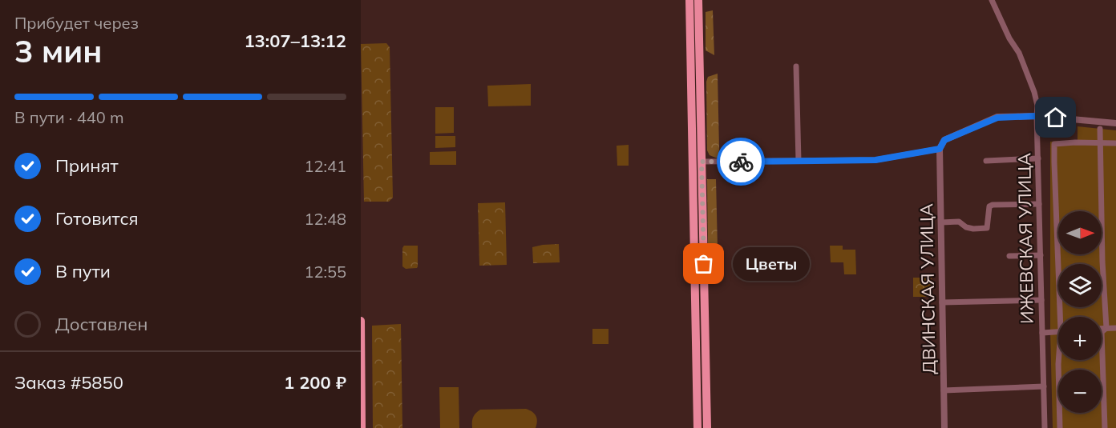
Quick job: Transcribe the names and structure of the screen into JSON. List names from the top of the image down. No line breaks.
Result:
{"streets":{"street":["ИЖЕВСКАЯ УЛИЦА","ДВИНСКАЯ УЛИЦА"]},"places":["Цветы"],"north":"right","page":{"heading":["3 мин","Прибудет через","13:07–13:12"],"panel":["Заказ #5850","1 200 ₽"],"bar":"В пути · 440 m","list":[["Принят","12:41"],["Готовится","12:48"],["В пути","12:55"],"Доставлен"],"map_buttons":["+","−"],"bubble":"Цветы"}}
